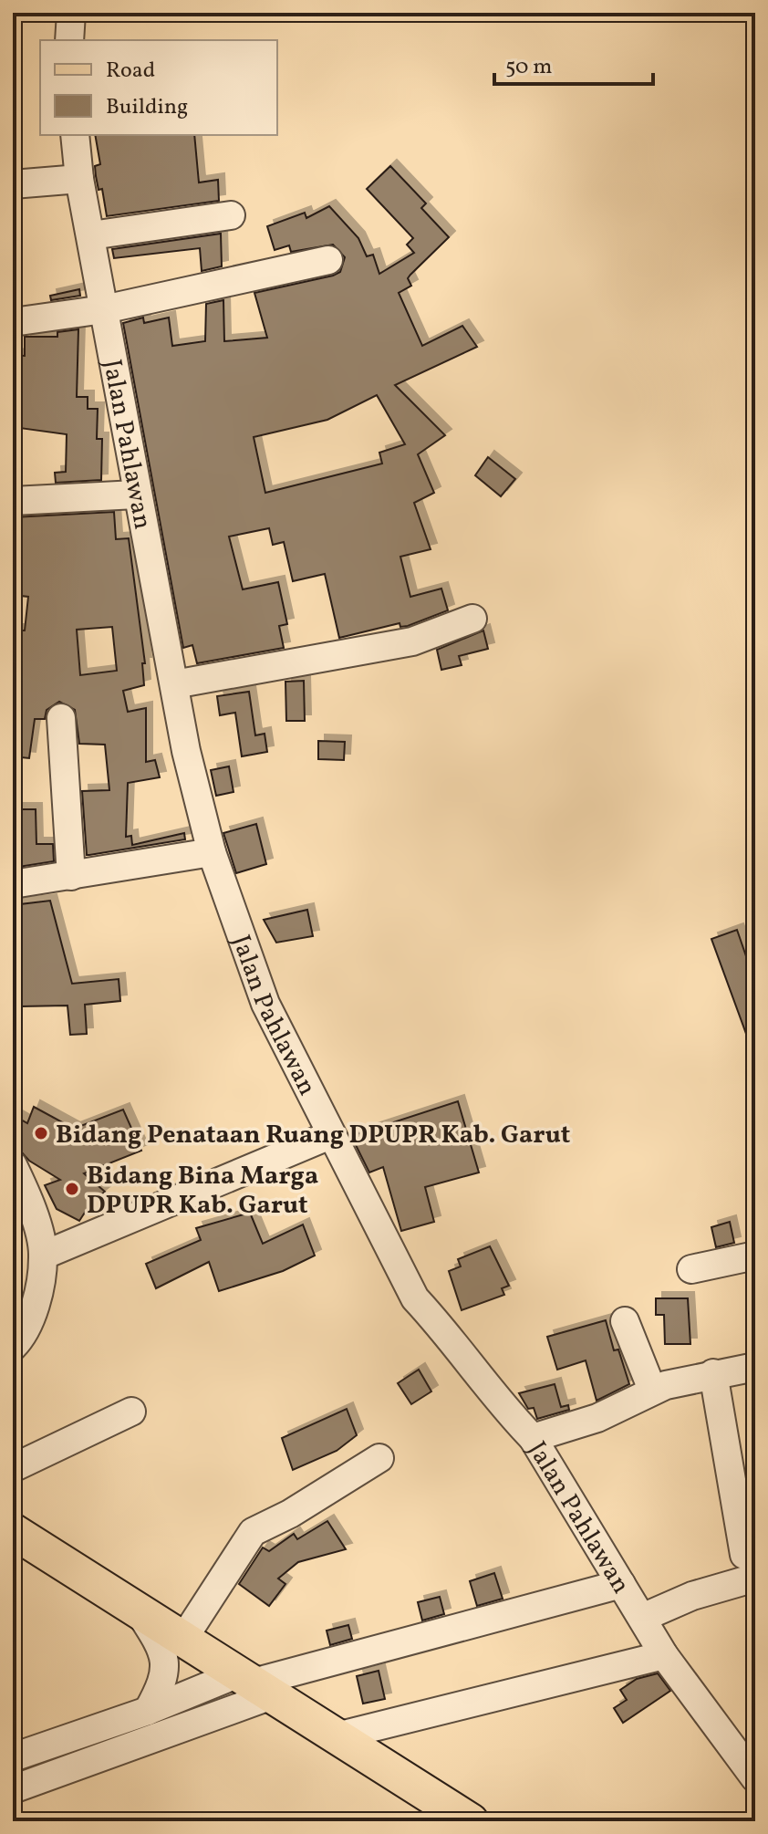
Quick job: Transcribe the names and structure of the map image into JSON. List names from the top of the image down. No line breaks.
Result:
{"streets":{"street":["Jalan Pahlawan"]},"places":["Bidang Penataan Ruang DPUPR Kab. Garut","Bidang Bina Marga DPUPR Kab. Garut"],"legend":["Road","Building"],"scale_bar":"50 m"}
